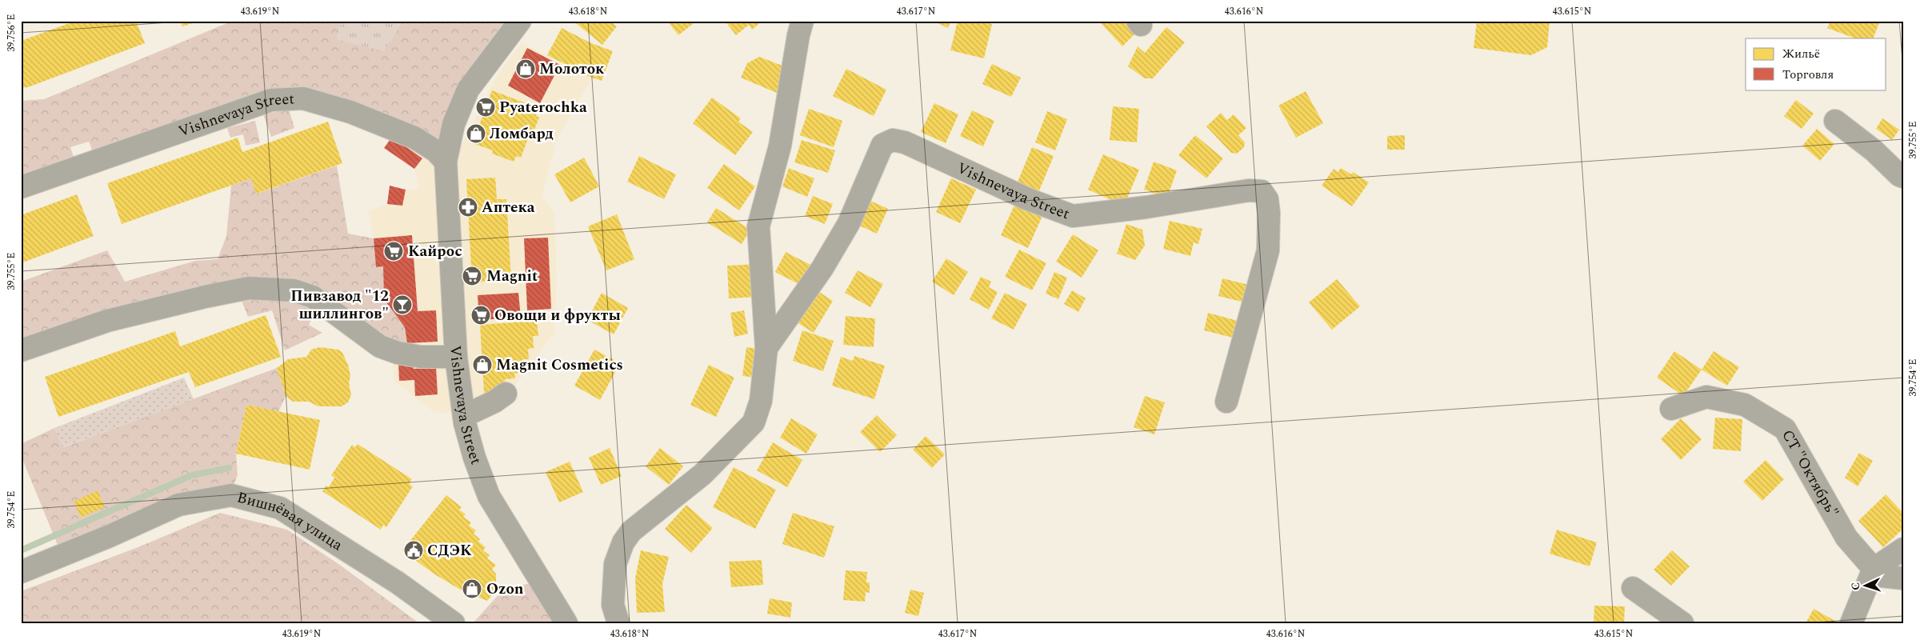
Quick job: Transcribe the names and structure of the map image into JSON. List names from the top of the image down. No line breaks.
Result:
{"streets":{"street":["Vishnevaya Street","СТ \"Октябрь\"","Вишнёвая улица"]},"places":{"shop":["Молоток","Ломбард","Magnit Cosmetics","Ozon"],"supermarket":["Pyaterochka","Кайрос","Magnit","Овощи и фрукты"],"pharmacy":["Аптека"],"bar":["Пивзавод \"12 шиллингов\""],"public building":["СДЭК"]},"legend":["Жильё","Торговля"],"north":"left","coordinates":["43.619°N","43.618°N","43.617°N","43.616°N","43.615°N","39.756°E","39.755°E","39.754°E"]}
